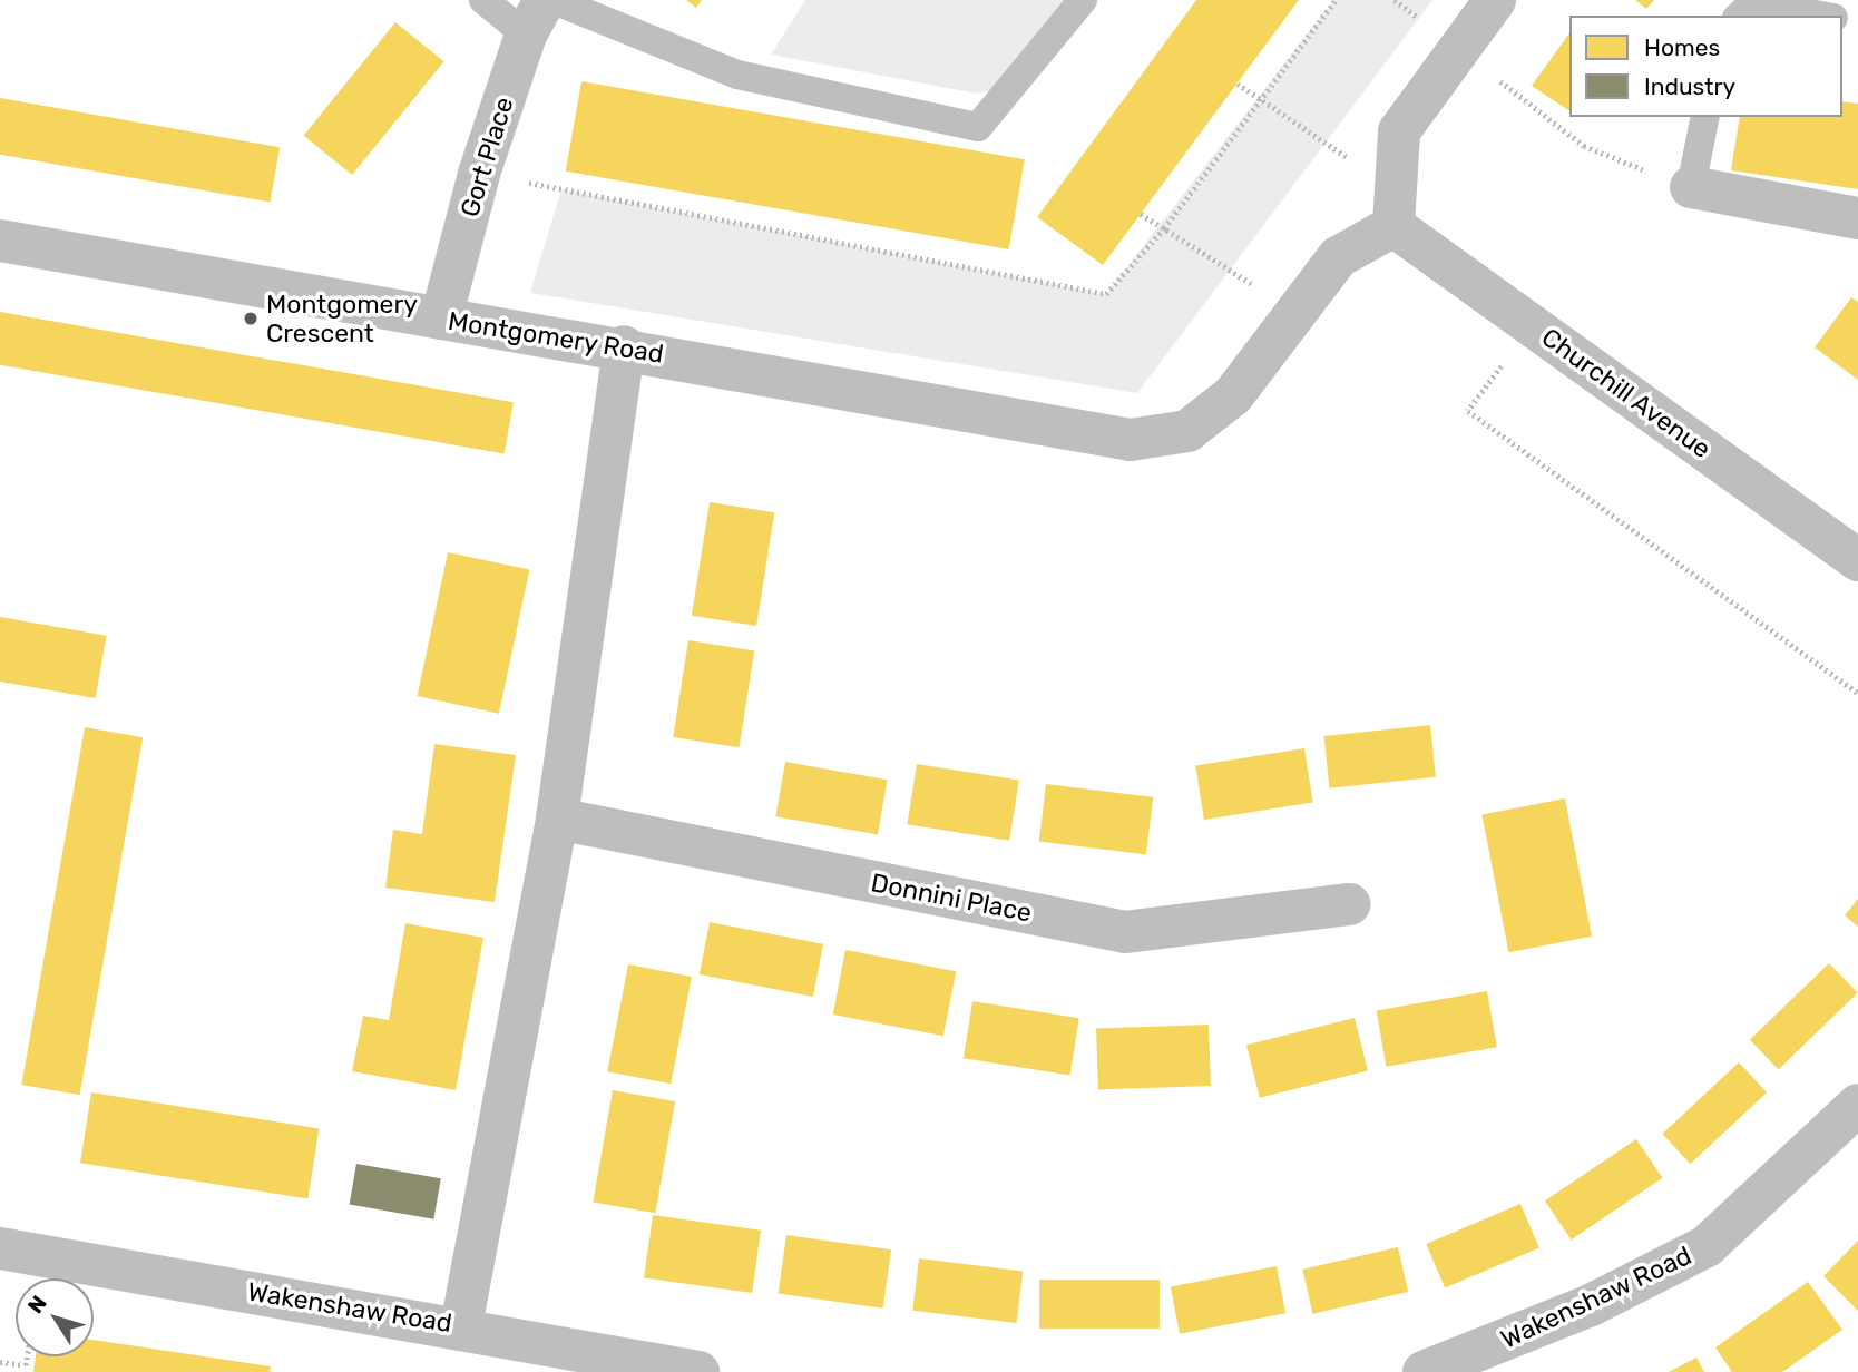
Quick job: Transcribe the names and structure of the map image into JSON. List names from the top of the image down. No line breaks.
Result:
{"streets":{"street":["Gort Place","Montgomery Road","Churchill Avenue","Donnini Place","Wakenshaw Road"]},"crossings":[["Gort Place","Montgomery Road"],["Montgomery Road","Churchill Avenue"]],"places":["Montgomery Crescent"],"legend":["Homes","Industry"],"north":"top left"}
